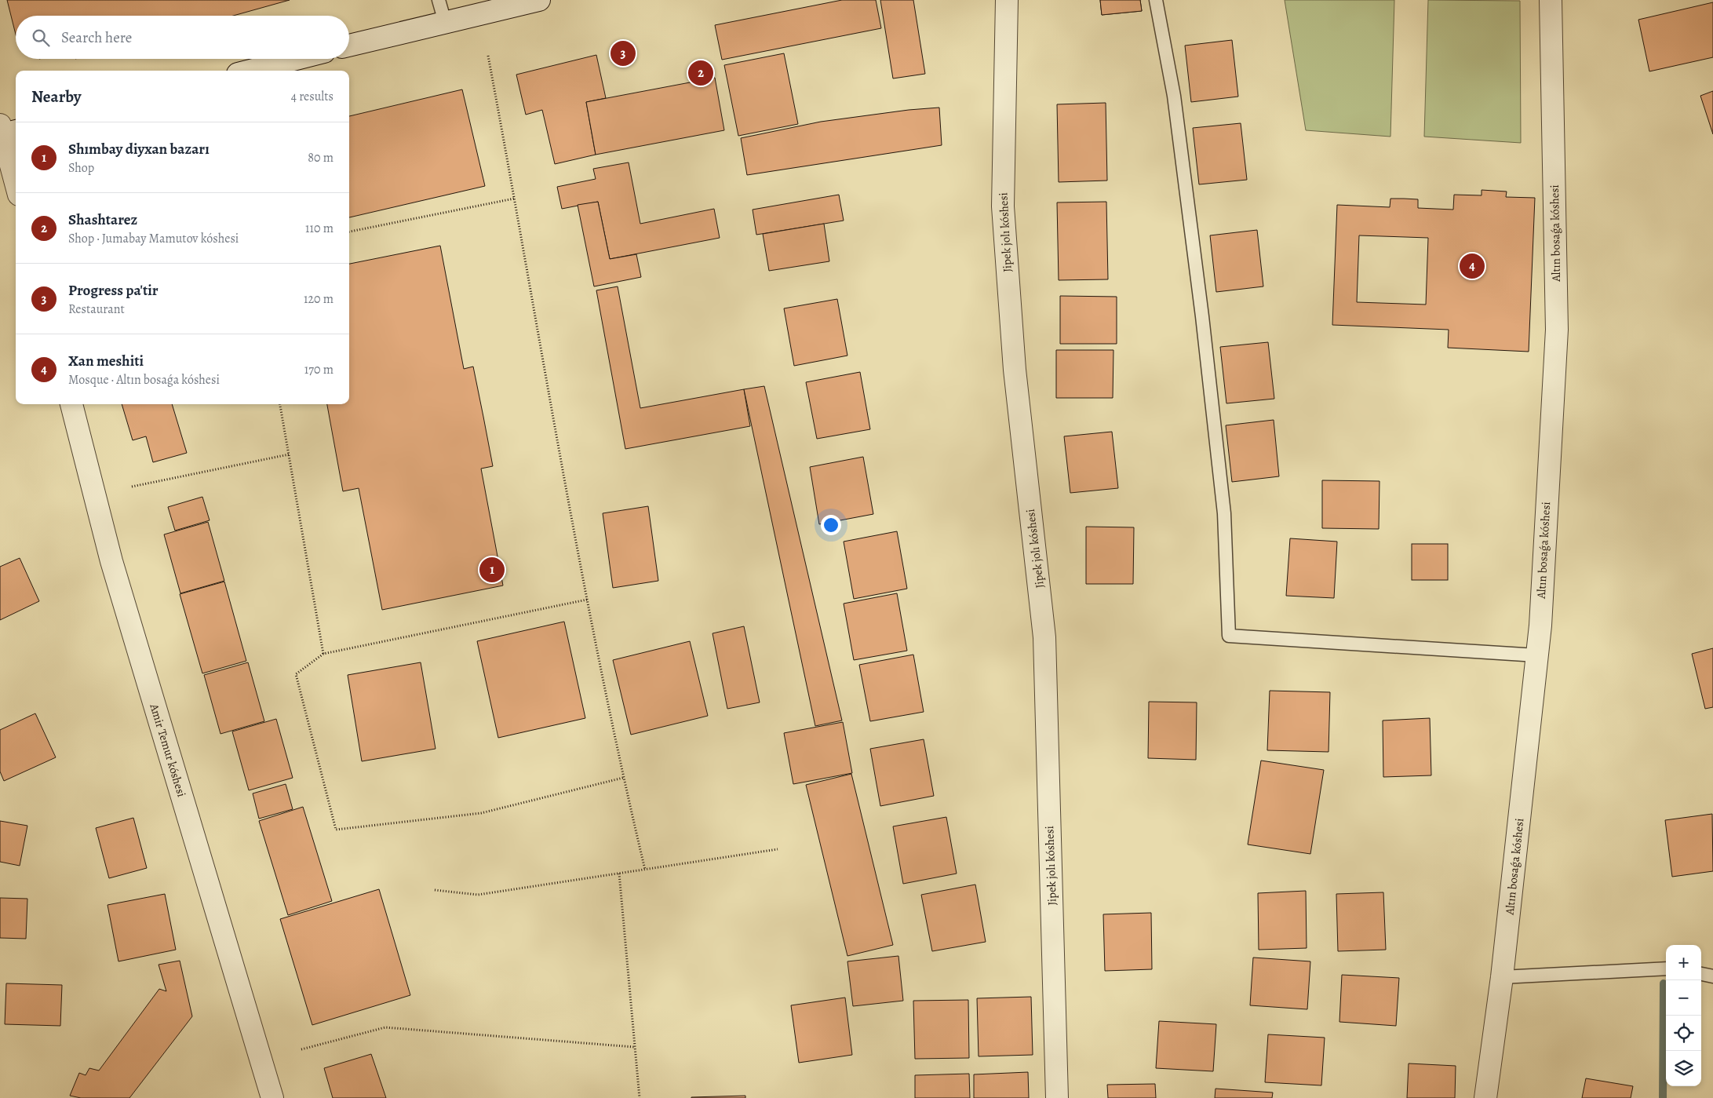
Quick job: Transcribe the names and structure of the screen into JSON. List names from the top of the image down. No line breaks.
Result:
{"streets":{"street":["Jipek jolı kóshesi","Altın bosaǵa kóshesi","Amir Temur kóshesi"]},"page":{"search":"Search here","pins":["3","2","4","1"],"heading":["Nearby","4 results"],"list":[{"mark":"1","name":"Shımbay diyxan bazarı","note":"Shop","value":"80 m"},{"mark":"2","name":"Shashtarez","note":"Shop · Jumabay Mamutov kóshesi","value":"110 m"},{"mark":"3","name":"Progress pa'tir","note":"Restaurant","value":"120 m"},{"mark":"4","name":"Xan meshiti","note":"Mosque · Altın bosaǵa kóshesi","value":"170 m"}],"map_buttons":["+","−"]}}
